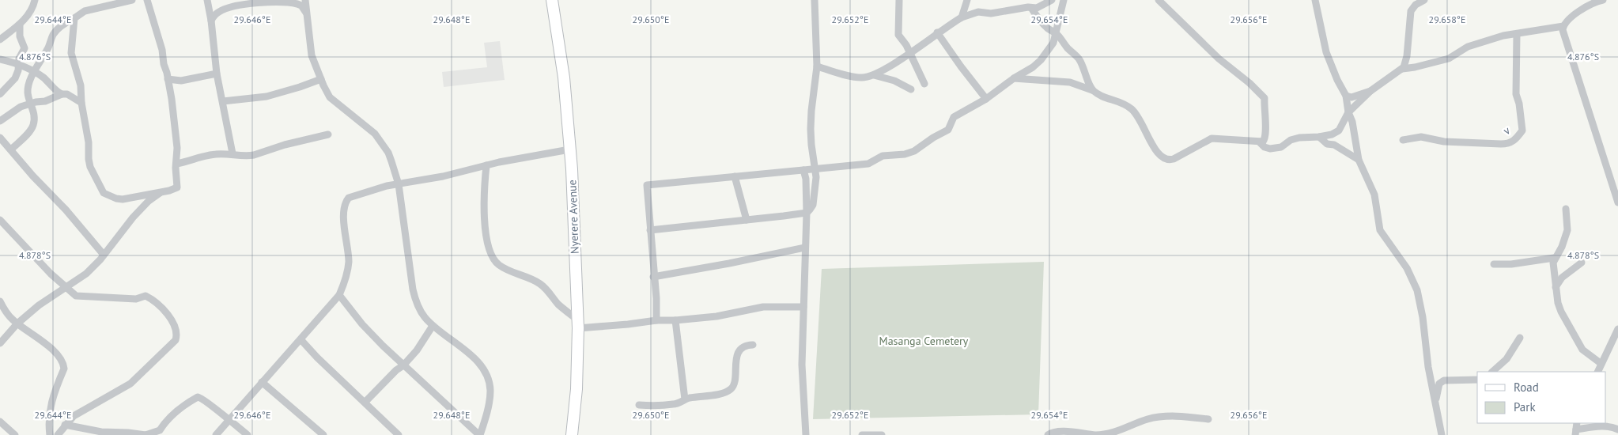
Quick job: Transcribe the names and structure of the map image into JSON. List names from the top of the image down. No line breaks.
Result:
{"streets":{"main road":["Nyerere Avenue"],"street":["v"]},"parks":["Masanga Cemetery"],"legend":["Road","Park"],"coordinates":["29.644°E","29.646°E","29.648°E","29.650°E","29.652°E","29.654°E","29.656°E","29.658°E","4.876°S","4.878°S"]}
